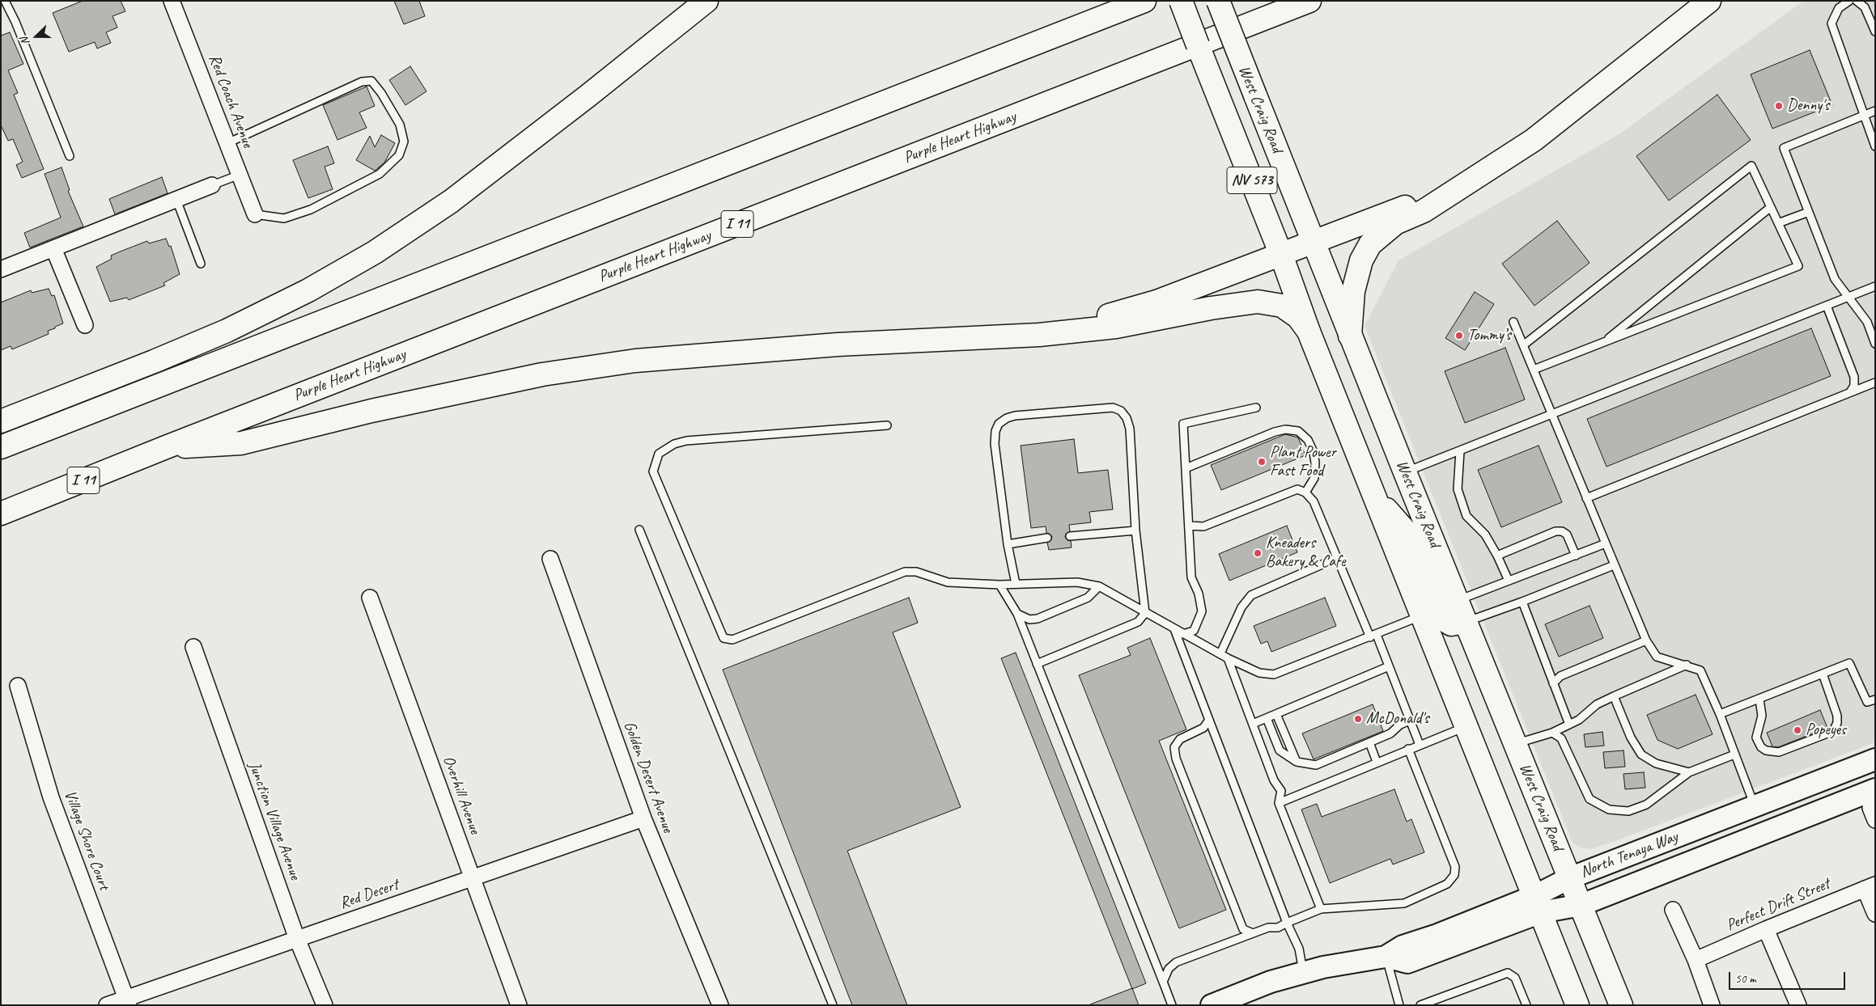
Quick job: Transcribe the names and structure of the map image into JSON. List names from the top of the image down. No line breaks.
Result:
{"streets":{"main road":["West Craig Road","Purple Heart Highway","NV 573","I 11","North Tenaya Way"],"street":["Red Coach Avenue","Golden Desert Avenue","Overhill Avenue","Junction Village Avenue","Village Shore Court","Red Desert","Perfect Drift Street"]},"crossings":[["West Craig Road","North Tenaya Way"],["Golden Desert Avenue","Red Desert"],["Overhill Avenue","Red Desert"],["Junction Village Avenue","Red Desert"],["Village Shore Court","Red Desert"]],"places":["Denny's","Tommy’s","Plant Power Fast Food","Kneaders Bakery & Cafe","McDonald's","Popeyes"],"scale_bar":"50 m","north":"left"}
